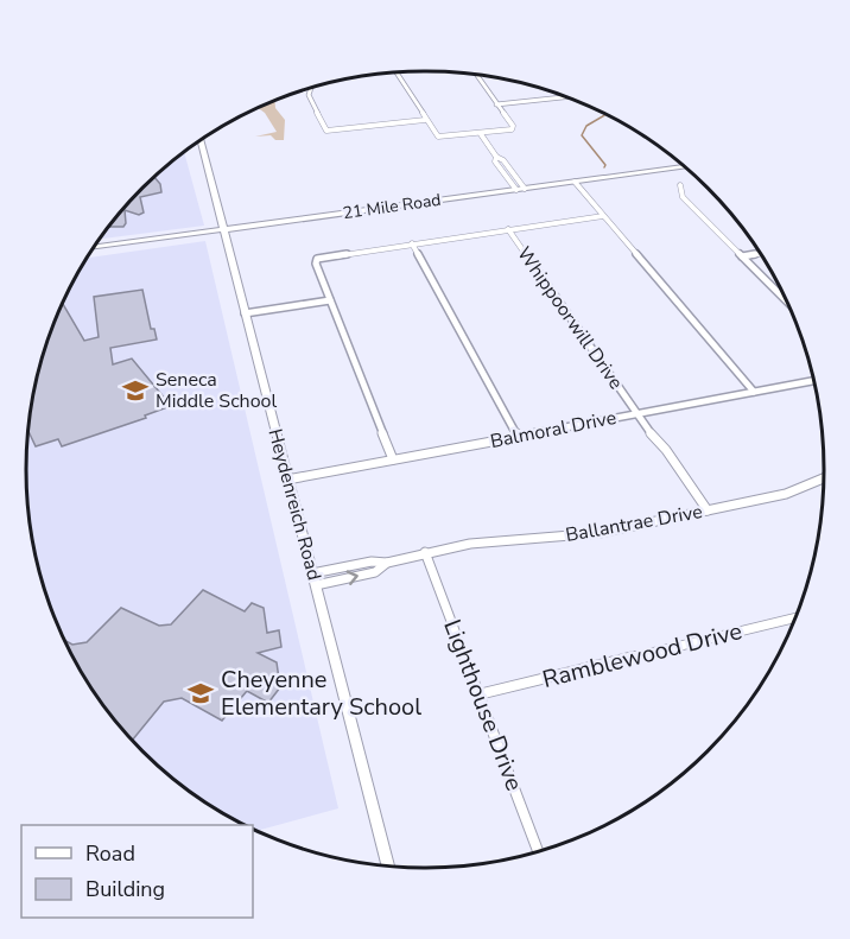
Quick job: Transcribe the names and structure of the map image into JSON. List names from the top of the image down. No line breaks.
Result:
{"streets":{"street":["21 Mile Road","Whippoorwill Drive","Balmoral Drive","Heydenreich Road","Ballantrae Drive","Ramblewood Drive","Lighthouse Drive"]},"crossings":[["21 Mile Road","Heydenreich Road"],["Whippoorwill Drive","Balmoral Drive"],["Whippoorwill Drive","Ballantrae Drive"],["Balmoral Drive","Heydenreich Road"],["Heydenreich Road","Ballantrae Drive"],["Ballantrae Drive","Lighthouse Drive"],["Ramblewood Drive","Lighthouse Drive"]],"places":{"school or university":["Seneca Middle School","Cheyenne Elementary School"]},"legend":["Road","Building"]}
